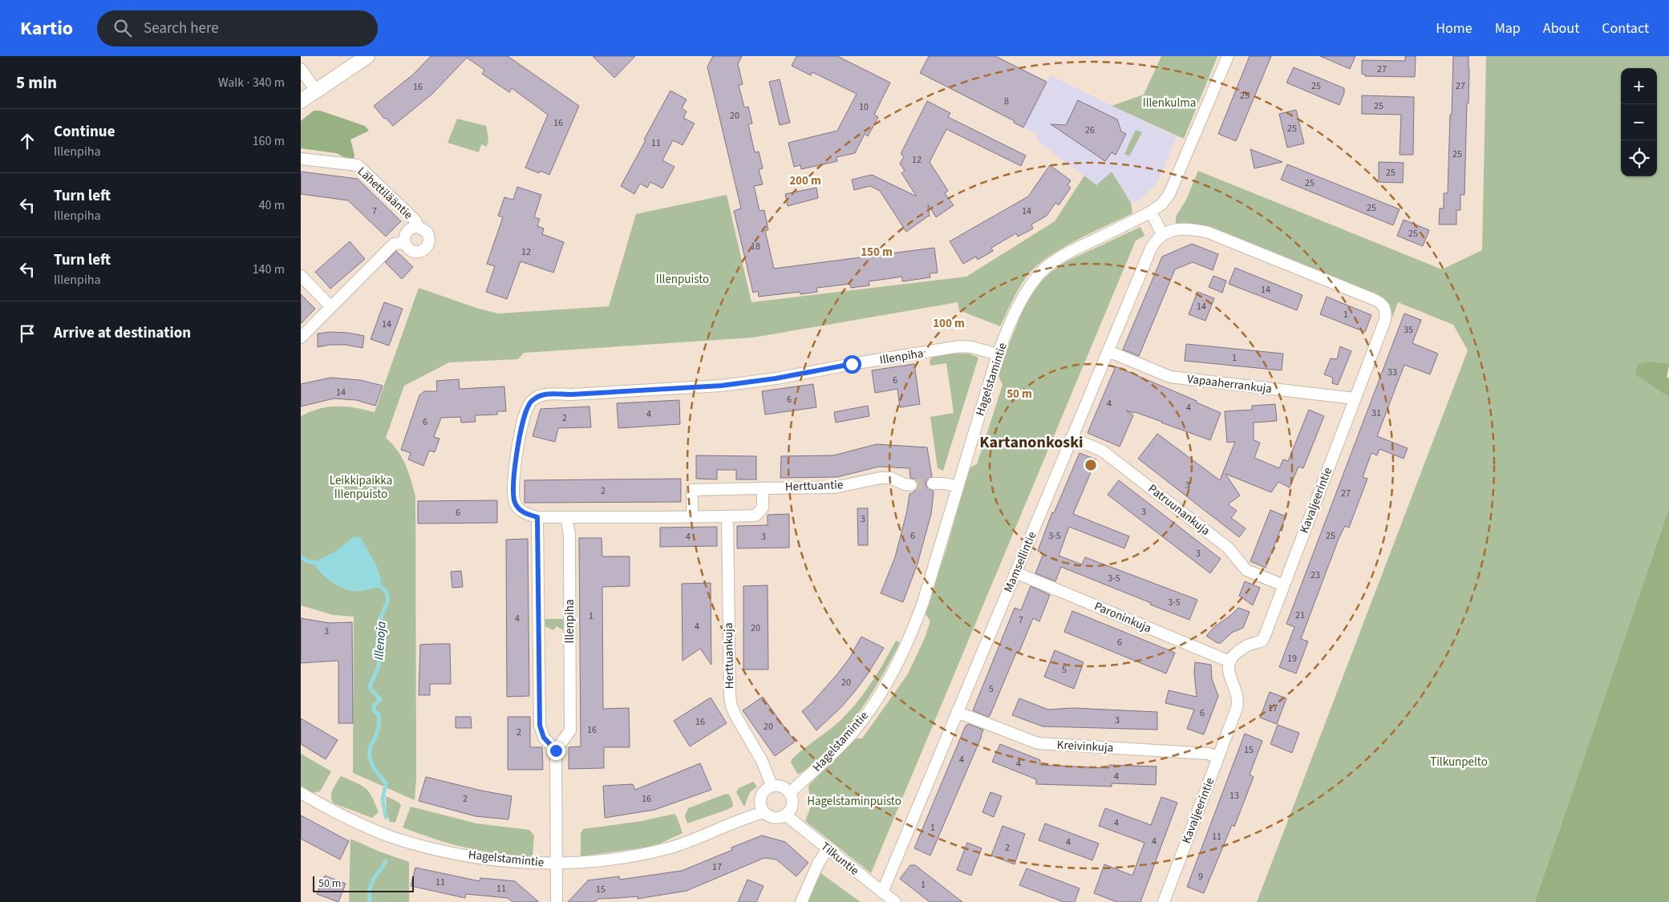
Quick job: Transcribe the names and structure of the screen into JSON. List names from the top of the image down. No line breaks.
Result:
{"streets":{"street":["Lähettilääntie","Illenpiha","Hagelstamintie","Vapaaherrankuja","Herttuantie","Kavaljeerintie","Patruunankuja","Mamsellintie","Paroninkuja","Herttuankuja","Kreivinkuja","Tilkuntie"]},"crossings":[["Illenpiha","Hagelstamintie"],["Hagelstamintie","Herttuankuja"],["Hagelstamintie","Tilkuntie"],["Vapaaherrankuja","Kavaljeerintie"],["Vapaaherrankuja","Mamsellintie"],["Kavaljeerintie","Patruunankuja"],["Kavaljeerintie","Mamsellintie"],["Kavaljeerintie","Paroninkuja"],["Kavaljeerintie","Kreivinkuja"],["Patruunankuja","Mamsellintie"],["Mamsellintie","Paroninkuja"],["Mamsellintie","Kreivinkuja"],["Mamsellintie","Tilkuntie"],["Herttuankuja","Tilkuntie"]],"districts":["Kartanonkoski"],"water":["Illenoja"],"parks":["Illenkulma","Illenpuisto","Leikkipaikka Illenpuisto","Tilkunpelto","Hagelstaminpuisto"],"house_numbers":["27","25","27","16","25","8","25","10","20","16","25","26","11","25","12","25","25","25","7","14","25","18","12","14","14","1","14","35","1","33","6","14","6","4","4","31","4","2","6","3","2","27","3","6","3","6","3-5","25","4","3","3","23","3-5","3-5","21","1","4","7","4","20","3","6","19","5","20","5","17","6","3","16","20","16","2","15","4","4","4","13","2","16","4","1","11","4","4","2","17","9","11","1","11","15"],"scale_bar":"50 m","page":{"header":"Kartio","search":"Search here","nav":["Home","Map","About","Contact"],"heading":["5 min","Walk · 340 m"],"map_buttons":["+","−"],"list":[["Continue","Illenpiha","160 m"],["Turn left","Illenpiha","40 m"],["Turn left","Illenpiha","140 m"],"Arrive at destination"],"scale":"50 m"},"rings":["200 m","150 m","100 m","50 m"]}
